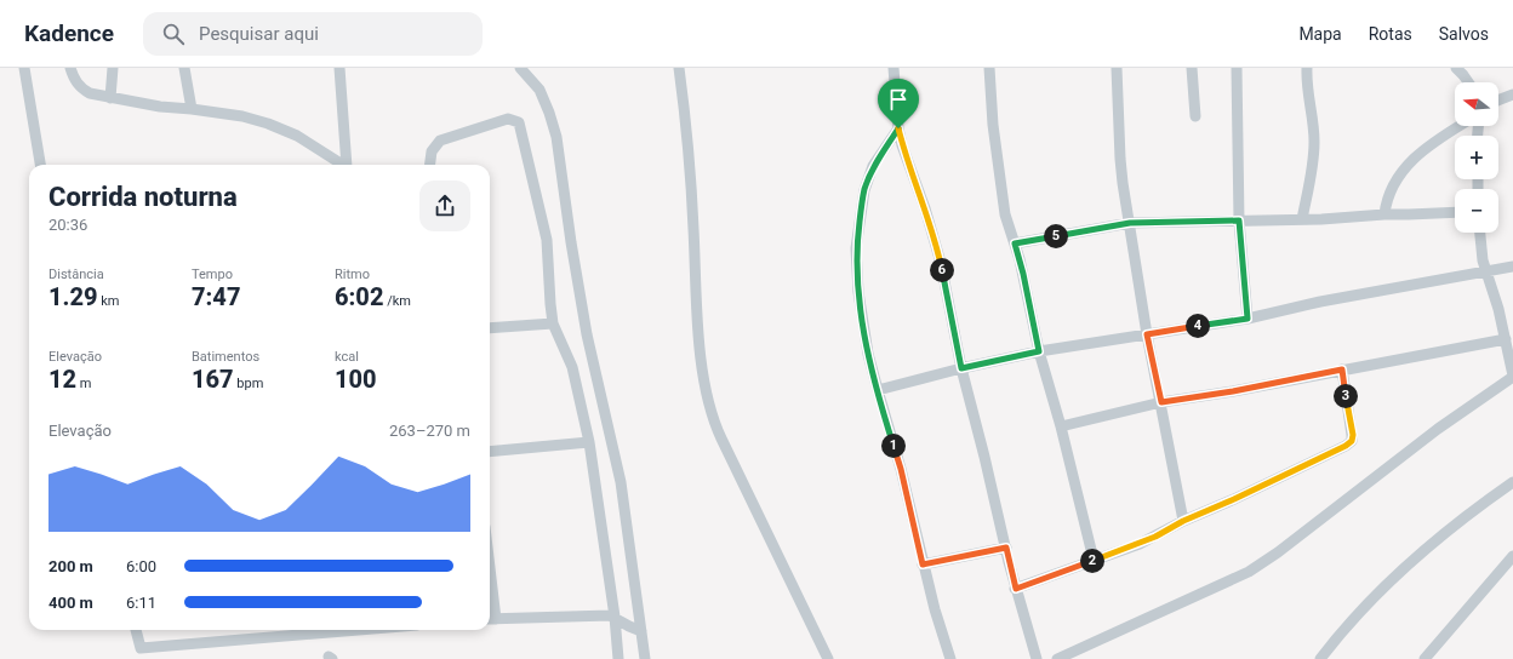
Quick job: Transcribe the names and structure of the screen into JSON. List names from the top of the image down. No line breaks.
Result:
{"north":"left","page":{"header":"Kadence","search":"Pesquisar aqui","nav":["Mapa","Rotas","Salvos"],"map_buttons":["+","−"],"heading":["Corrida noturna","20:36"],"pins":["5","6","4","3","1","2"],"stats":[["Distância","1.29 km"],["Tempo","7:47"],["Ritmo","6:02 /km"],["Elevação","12 m"],["Batimentos","167 bpm"],["kcal","100"]],"chart":["Elevação","263–270 m"],"list":[{"name":"200 m","note":"6:00"},{"name":"400 m","note":"6:11"}]}}
